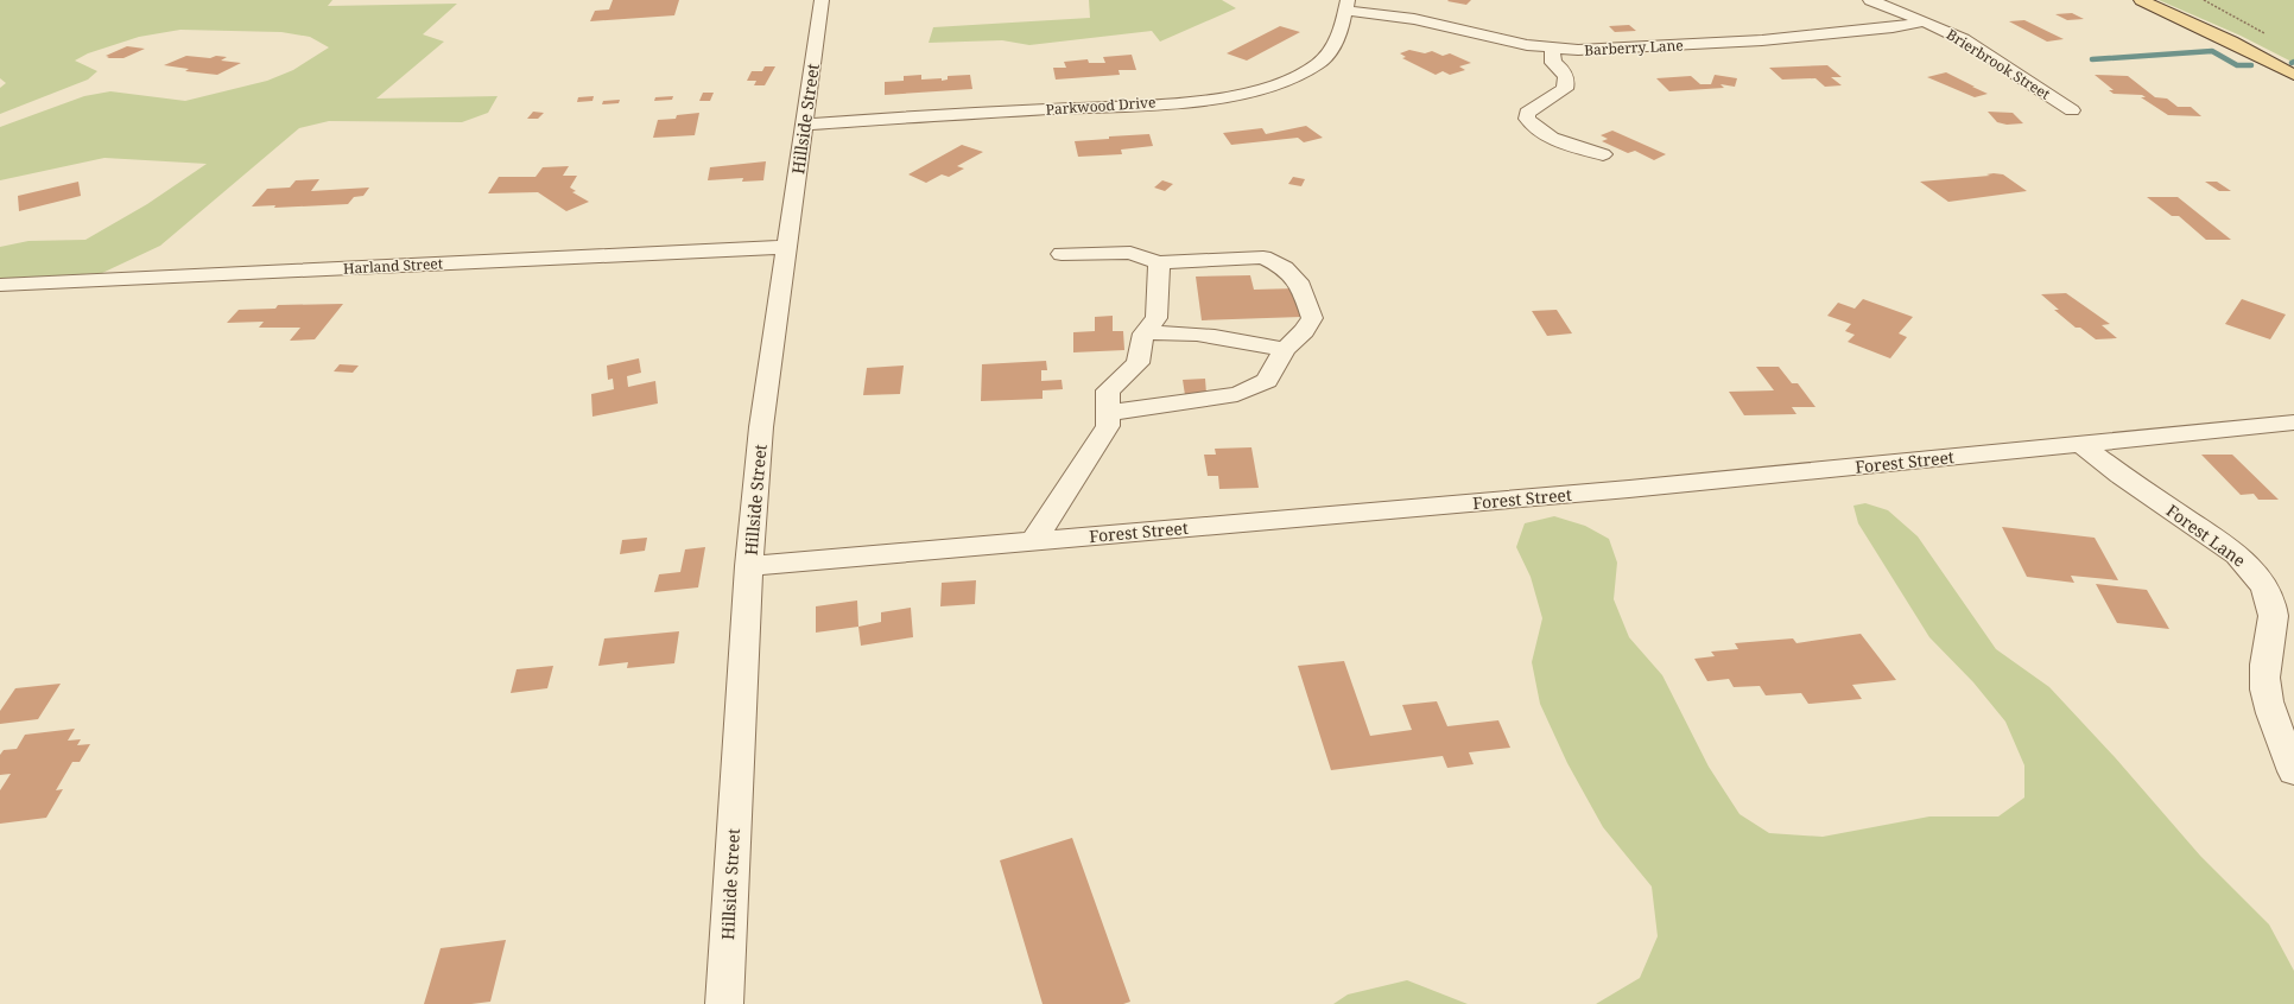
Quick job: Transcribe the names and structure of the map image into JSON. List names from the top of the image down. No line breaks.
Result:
{"streets":{"street":["Barberry Lane","Brierbrook Street","Parkwood Drive","Hillside Street","Harland Street","Forest Street","Forest Lane"]},"crossings":[["Barberry Lane","Brierbrook Street"],["Barberry Lane","Parkwood Drive"],["Parkwood Drive","Hillside Street"],["Hillside Street","Harland Street"],["Hillside Street","Forest Street"],["Forest Street","Forest Lane"]]}
